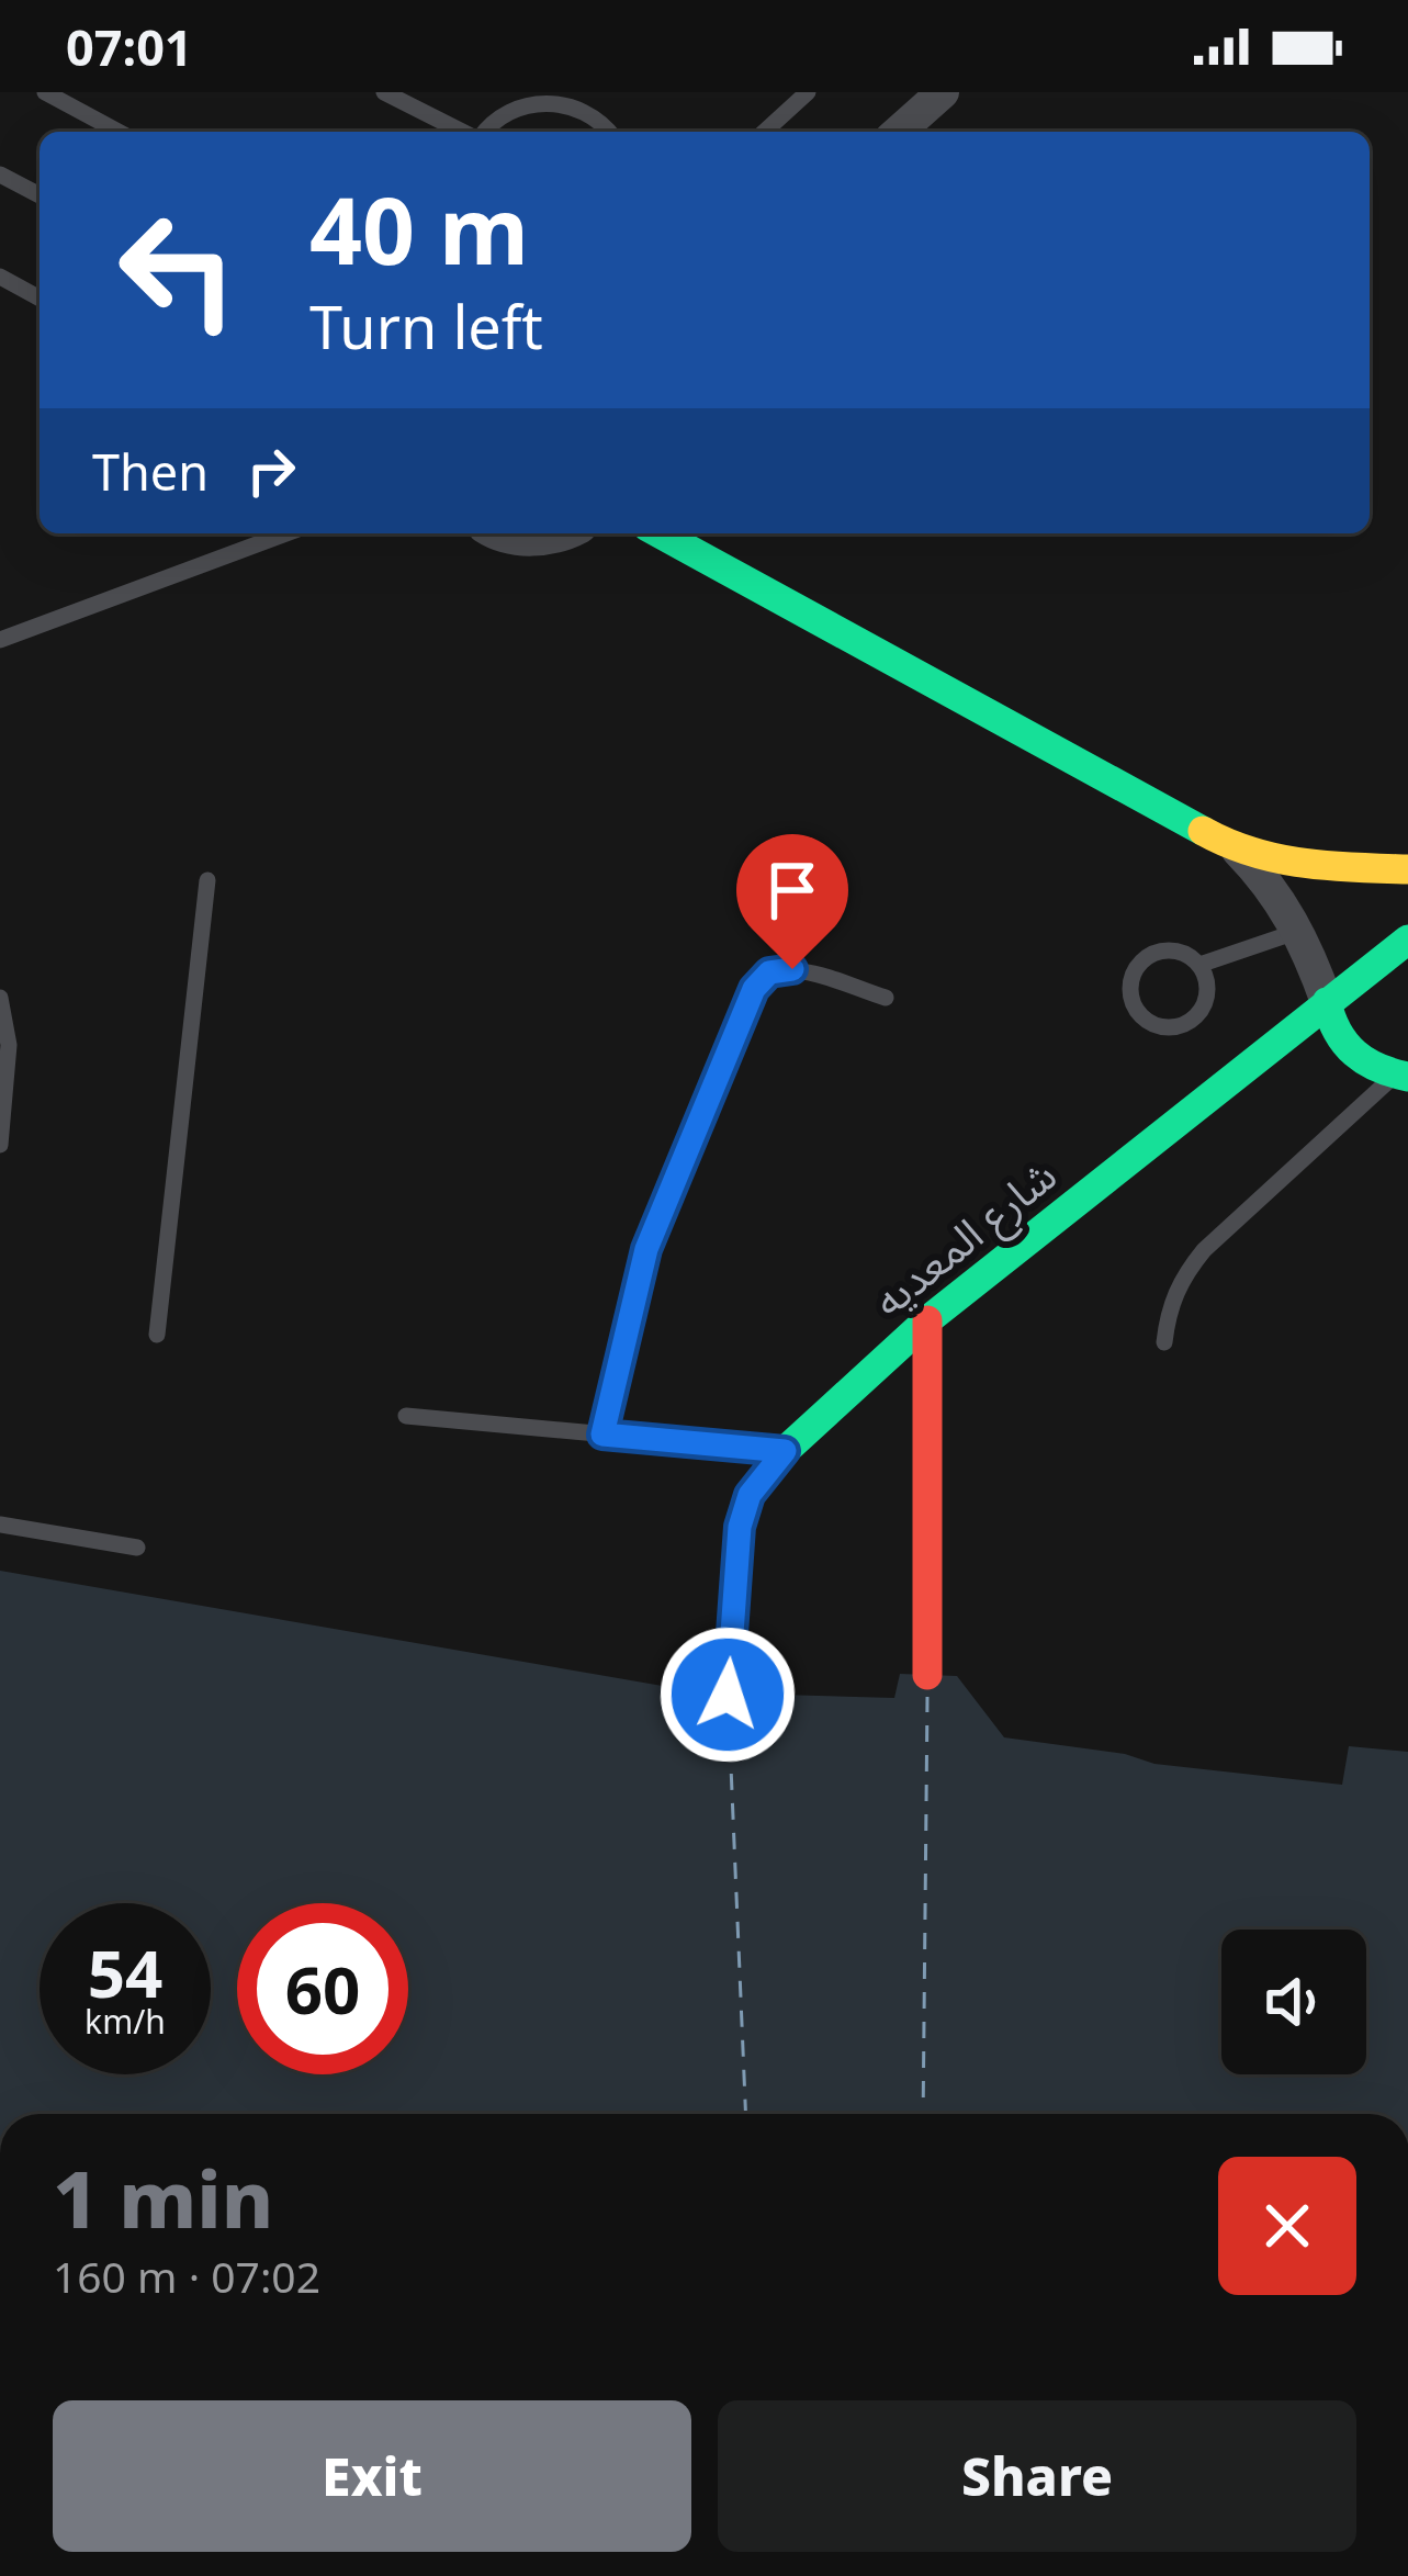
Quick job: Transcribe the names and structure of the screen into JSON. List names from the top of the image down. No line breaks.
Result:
{"streets":{"main road":["شارع المعديه"]},"page":{"status":"07:01","turn":["40 m","Turn left"],"then":"Then","speed":"54 km/h","limit":"60","heading":["1 min","160 m · 07:02"],"buttons":["Exit","Share"]}}
